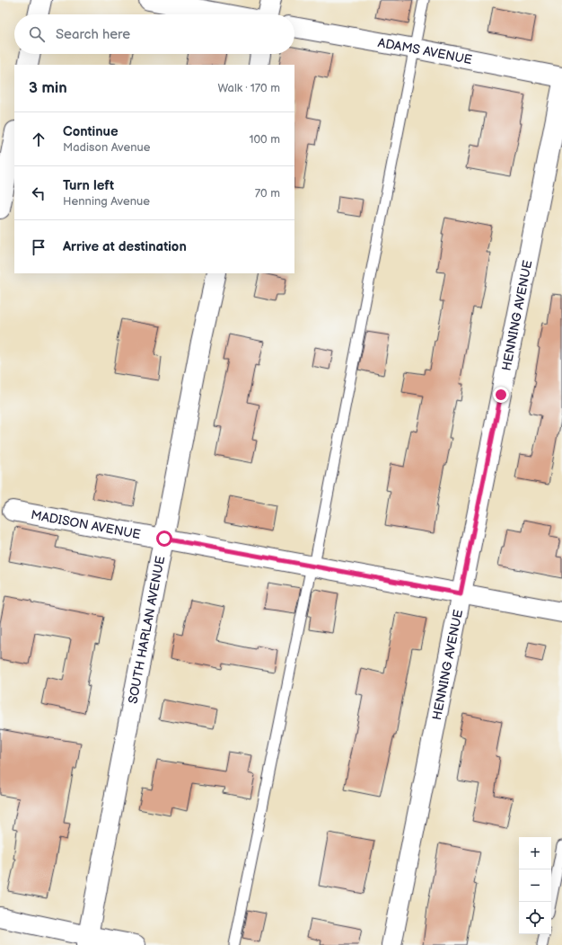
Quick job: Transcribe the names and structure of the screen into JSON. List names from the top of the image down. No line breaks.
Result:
{"streets":{"main road":["ADAMS AVENUE","HENNING AVENUE","MADISON AVENUE","SOUTH HARLAN AVENUE"]},"crossings":[["HENNING AVENUE","MADISON AVENUE"],["MADISON AVENUE","SOUTH HARLAN AVENUE"]],"page":{"search":"Search here","heading":["3 min","Walk · 170 m"],"list":[["Continue","Madison Avenue","100 m"],["Turn left","Henning Avenue","70 m"],"Arrive at destination"],"map_buttons":["+","−"]}}
